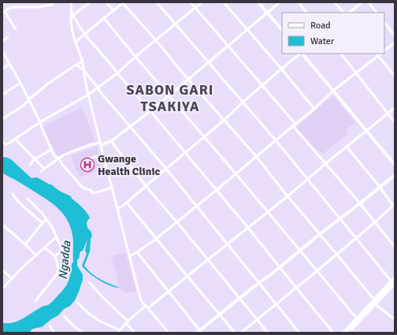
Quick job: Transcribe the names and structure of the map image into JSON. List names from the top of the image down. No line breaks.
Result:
{"districts":["SABON GARI TSAKIYA"],"water":["Ngadda"],"places":{"hospital":["Gwange Health Clinic"]},"legend":["Road","Water"]}
